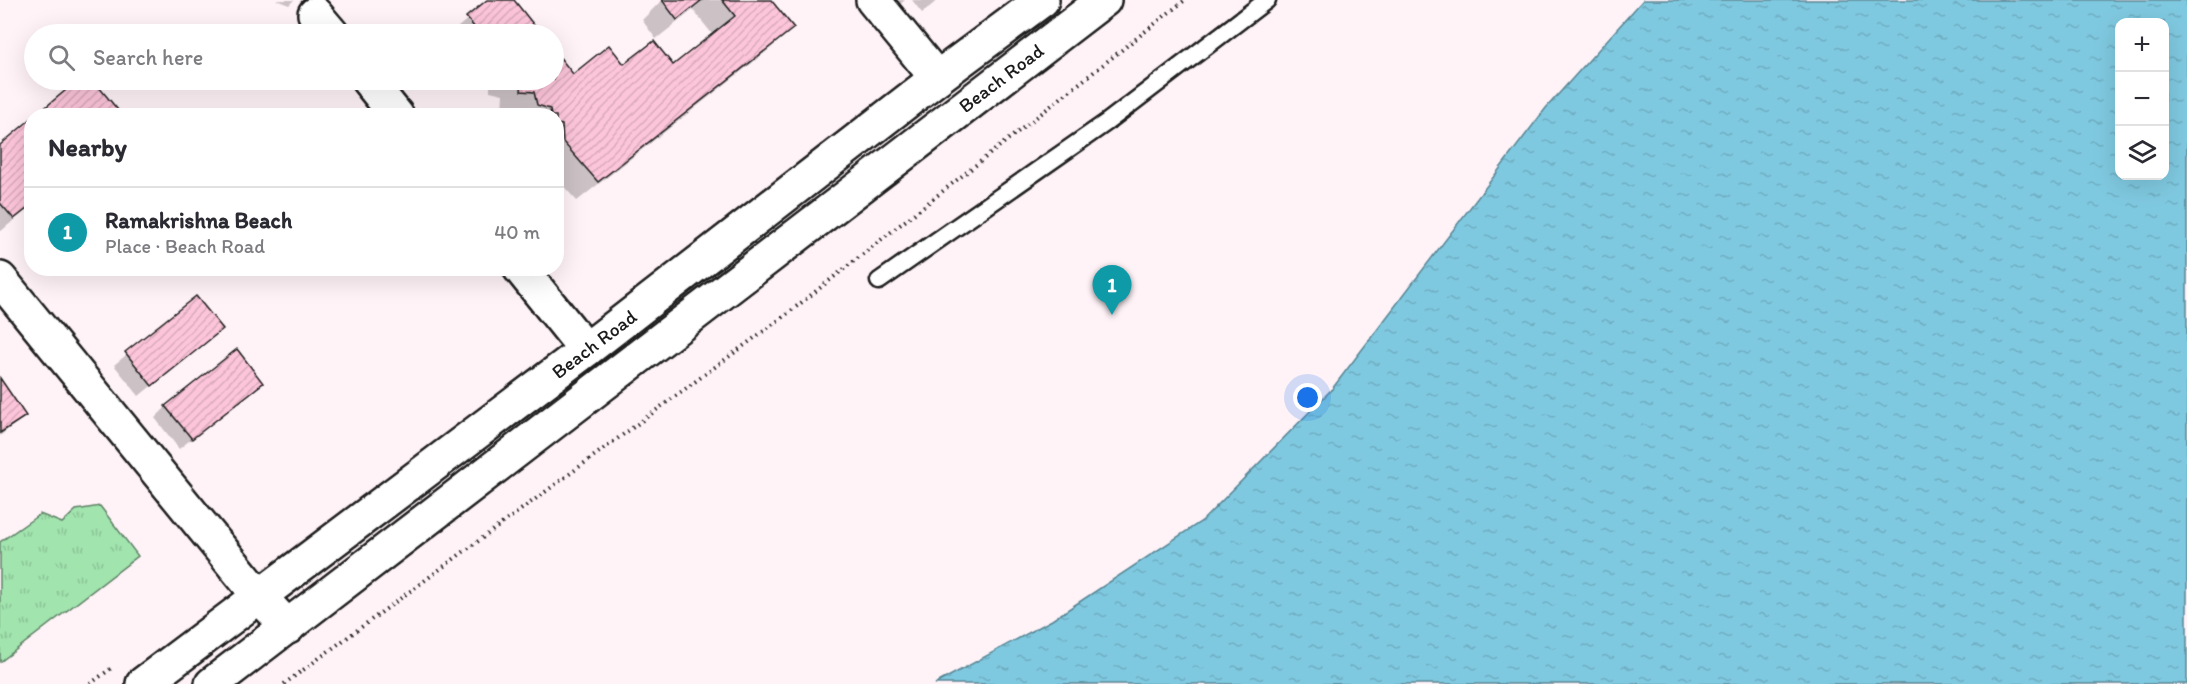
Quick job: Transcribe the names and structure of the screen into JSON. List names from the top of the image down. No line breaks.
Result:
{"streets":{"main road":["Beach Road"]},"page":{"map_buttons":["+","−"],"search":"Search here","heading":"Nearby","list":[{"mark":"1","name":"Ramakrishna Beach","note":"Place · Beach Road","value":"40 m"}],"pins":"1"}}
